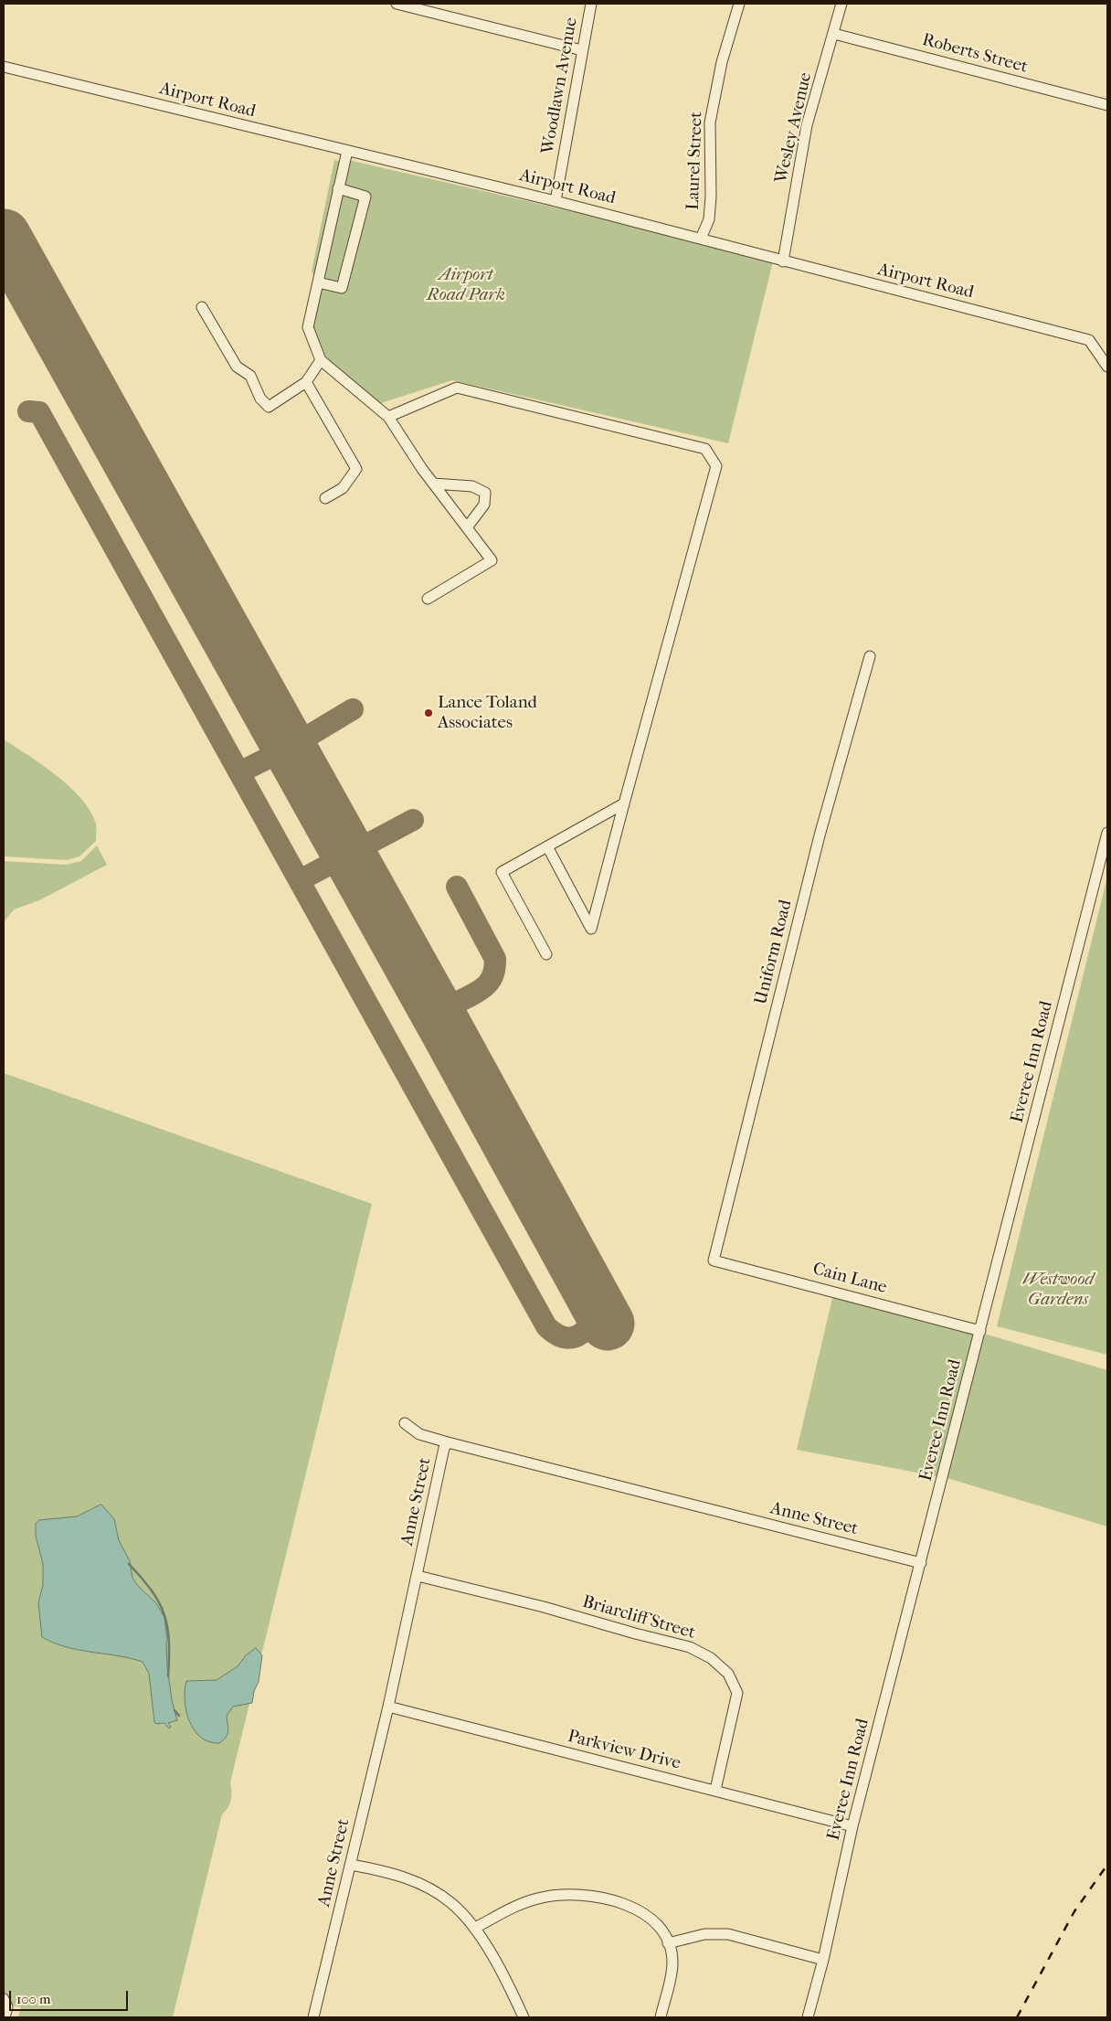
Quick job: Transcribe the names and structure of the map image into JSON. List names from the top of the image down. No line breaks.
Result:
{"streets":{"street":["Roberts Street","Woodlawn Avenue","Airport Road","Wesley Avenue","Laurel Street","Uniform Road","Everee Inn Road","Cain Lane","Anne Street","Briarcliff Street","Parkview Drive"]},"crossings":[["Roberts Street","Wesley Avenue"],["Woodlawn Avenue","Airport Road"],["Airport Road","Wesley Avenue"],["Airport Road","Laurel Street"],["Uniform Road","Cain Lane"],["Everee Inn Road","Cain Lane"],["Everee Inn Road","Anne Street"],["Everee Inn Road","Parkview Drive"],["Anne Street","Briarcliff Street"],["Anne Street","Parkview Drive"],["Briarcliff Street","Parkview Drive"]],"parks":["Airport Road Park","Westwood Gardens"],"places":["Lance Toland Associates"],"scale_bar":"100 m"}
